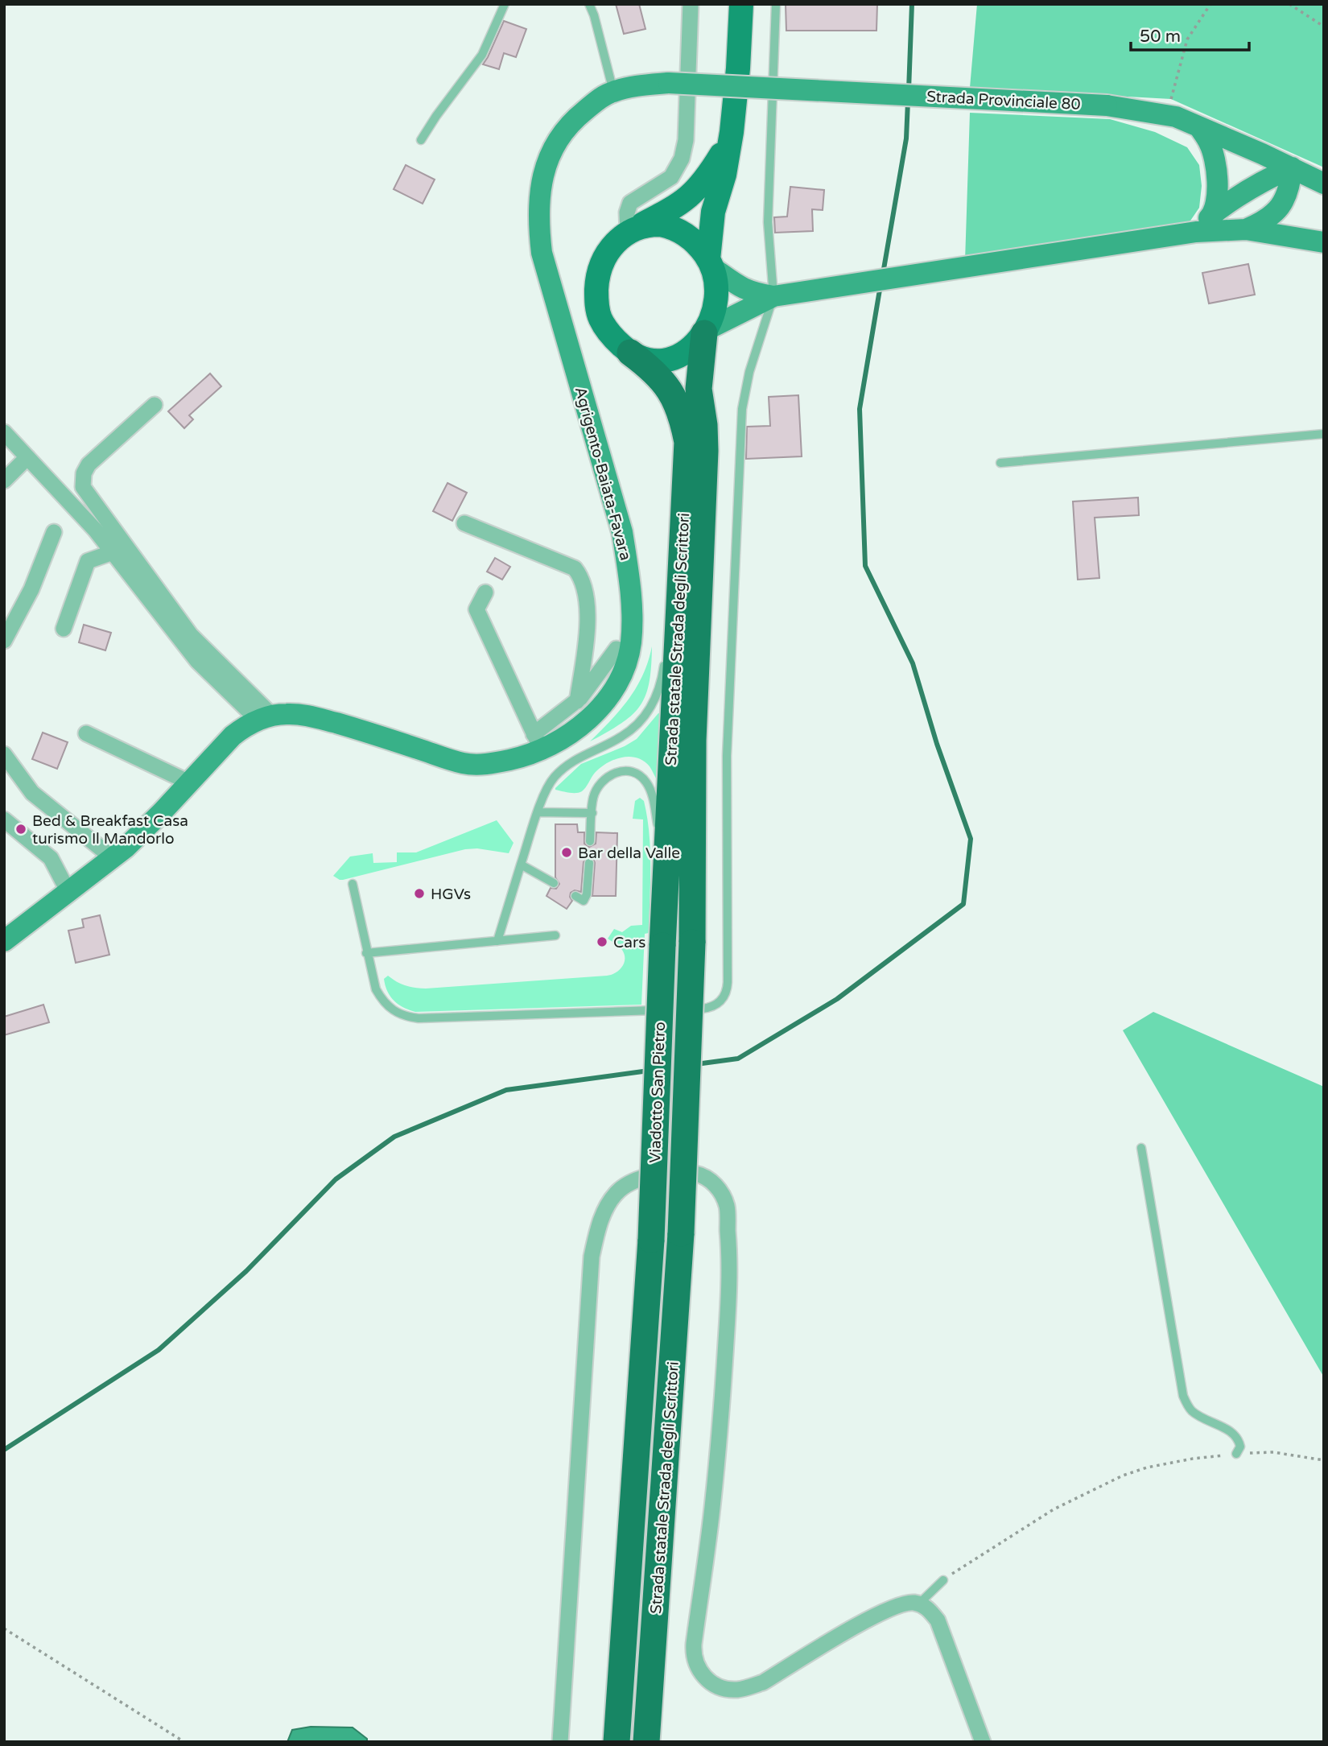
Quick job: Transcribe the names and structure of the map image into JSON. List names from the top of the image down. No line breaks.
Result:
{"streets":{"highway":["Strada statale Strada degli Scrittori","Viadotto San Pietro"],"street":["Strada Provinciale 80","Agrigento-Baiata-Favara"]},"crossings":[["Strada Provinciale 80","Agrigento-Baiata-Favara"],["Strada statale Strada degli Scrittori","Viadotto San Pietro"]],"places":["Bed & Breakfast Casa turismo Il Mandorlo","Bar della Valle","HGVs","Cars"],"scale_bar":"50 m"}
